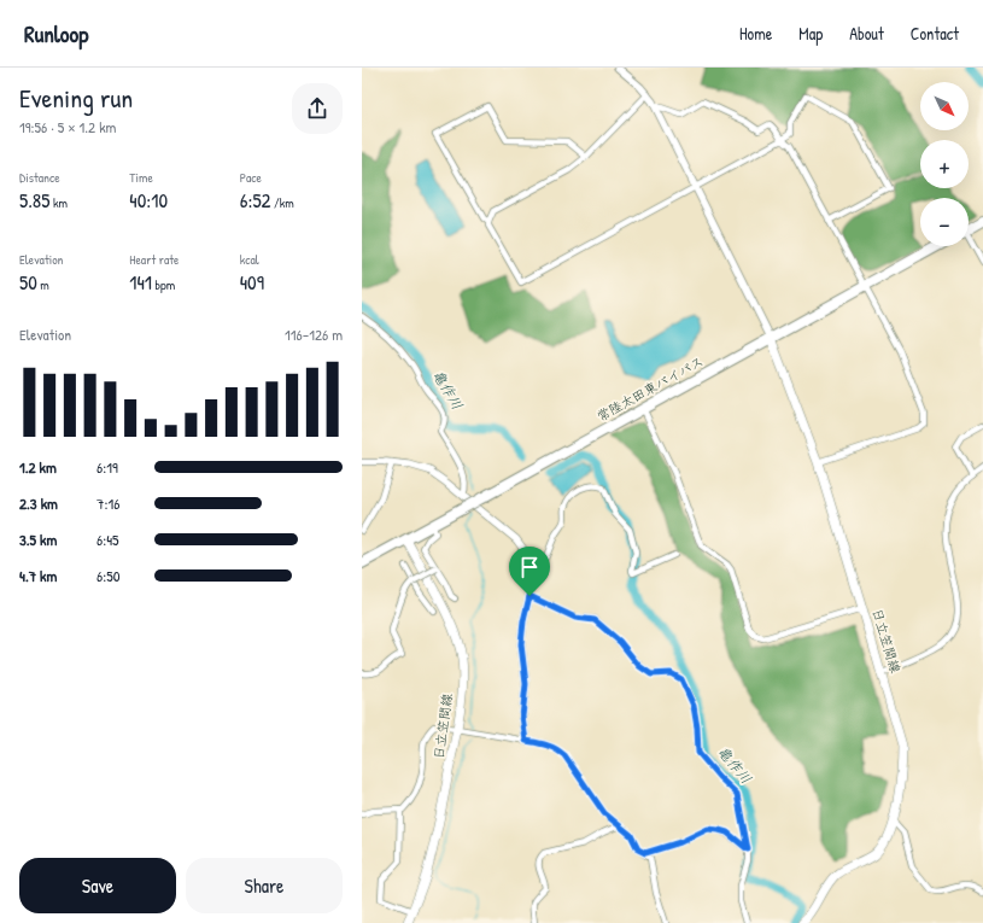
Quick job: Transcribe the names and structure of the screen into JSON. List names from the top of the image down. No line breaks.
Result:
{"streets":{"highway":["常陸太田東バイパス"],"main road":["日立笠間線"]},"crossings":[["常陸太田東バイパス","日立笠間線"]],"water":["亀作川"],"north":"bottom right","page":{"header":"Runloop","nav":["Home","Map","About","Contact"],"heading":["Evening run","19:56 · 5 × 1.2 km"],"map_buttons":["+","−"],"stats":[["Distance","5.85 km"],["Time","40:10"],["Pace","6:52 /km"],["Elevation","50 m"],["Heart rate","141 bpm"],["kcal","409"]],"chart":["Elevation","116–126 m"],"list":[{"name":"1.2 km","note":"6:19"},{"name":"2.3 km","note":"7:16"},{"name":"3.5 km","note":"6:45"},{"name":"4.7 km","note":"6:50"}],"buttons":["Save","Share"]}}
